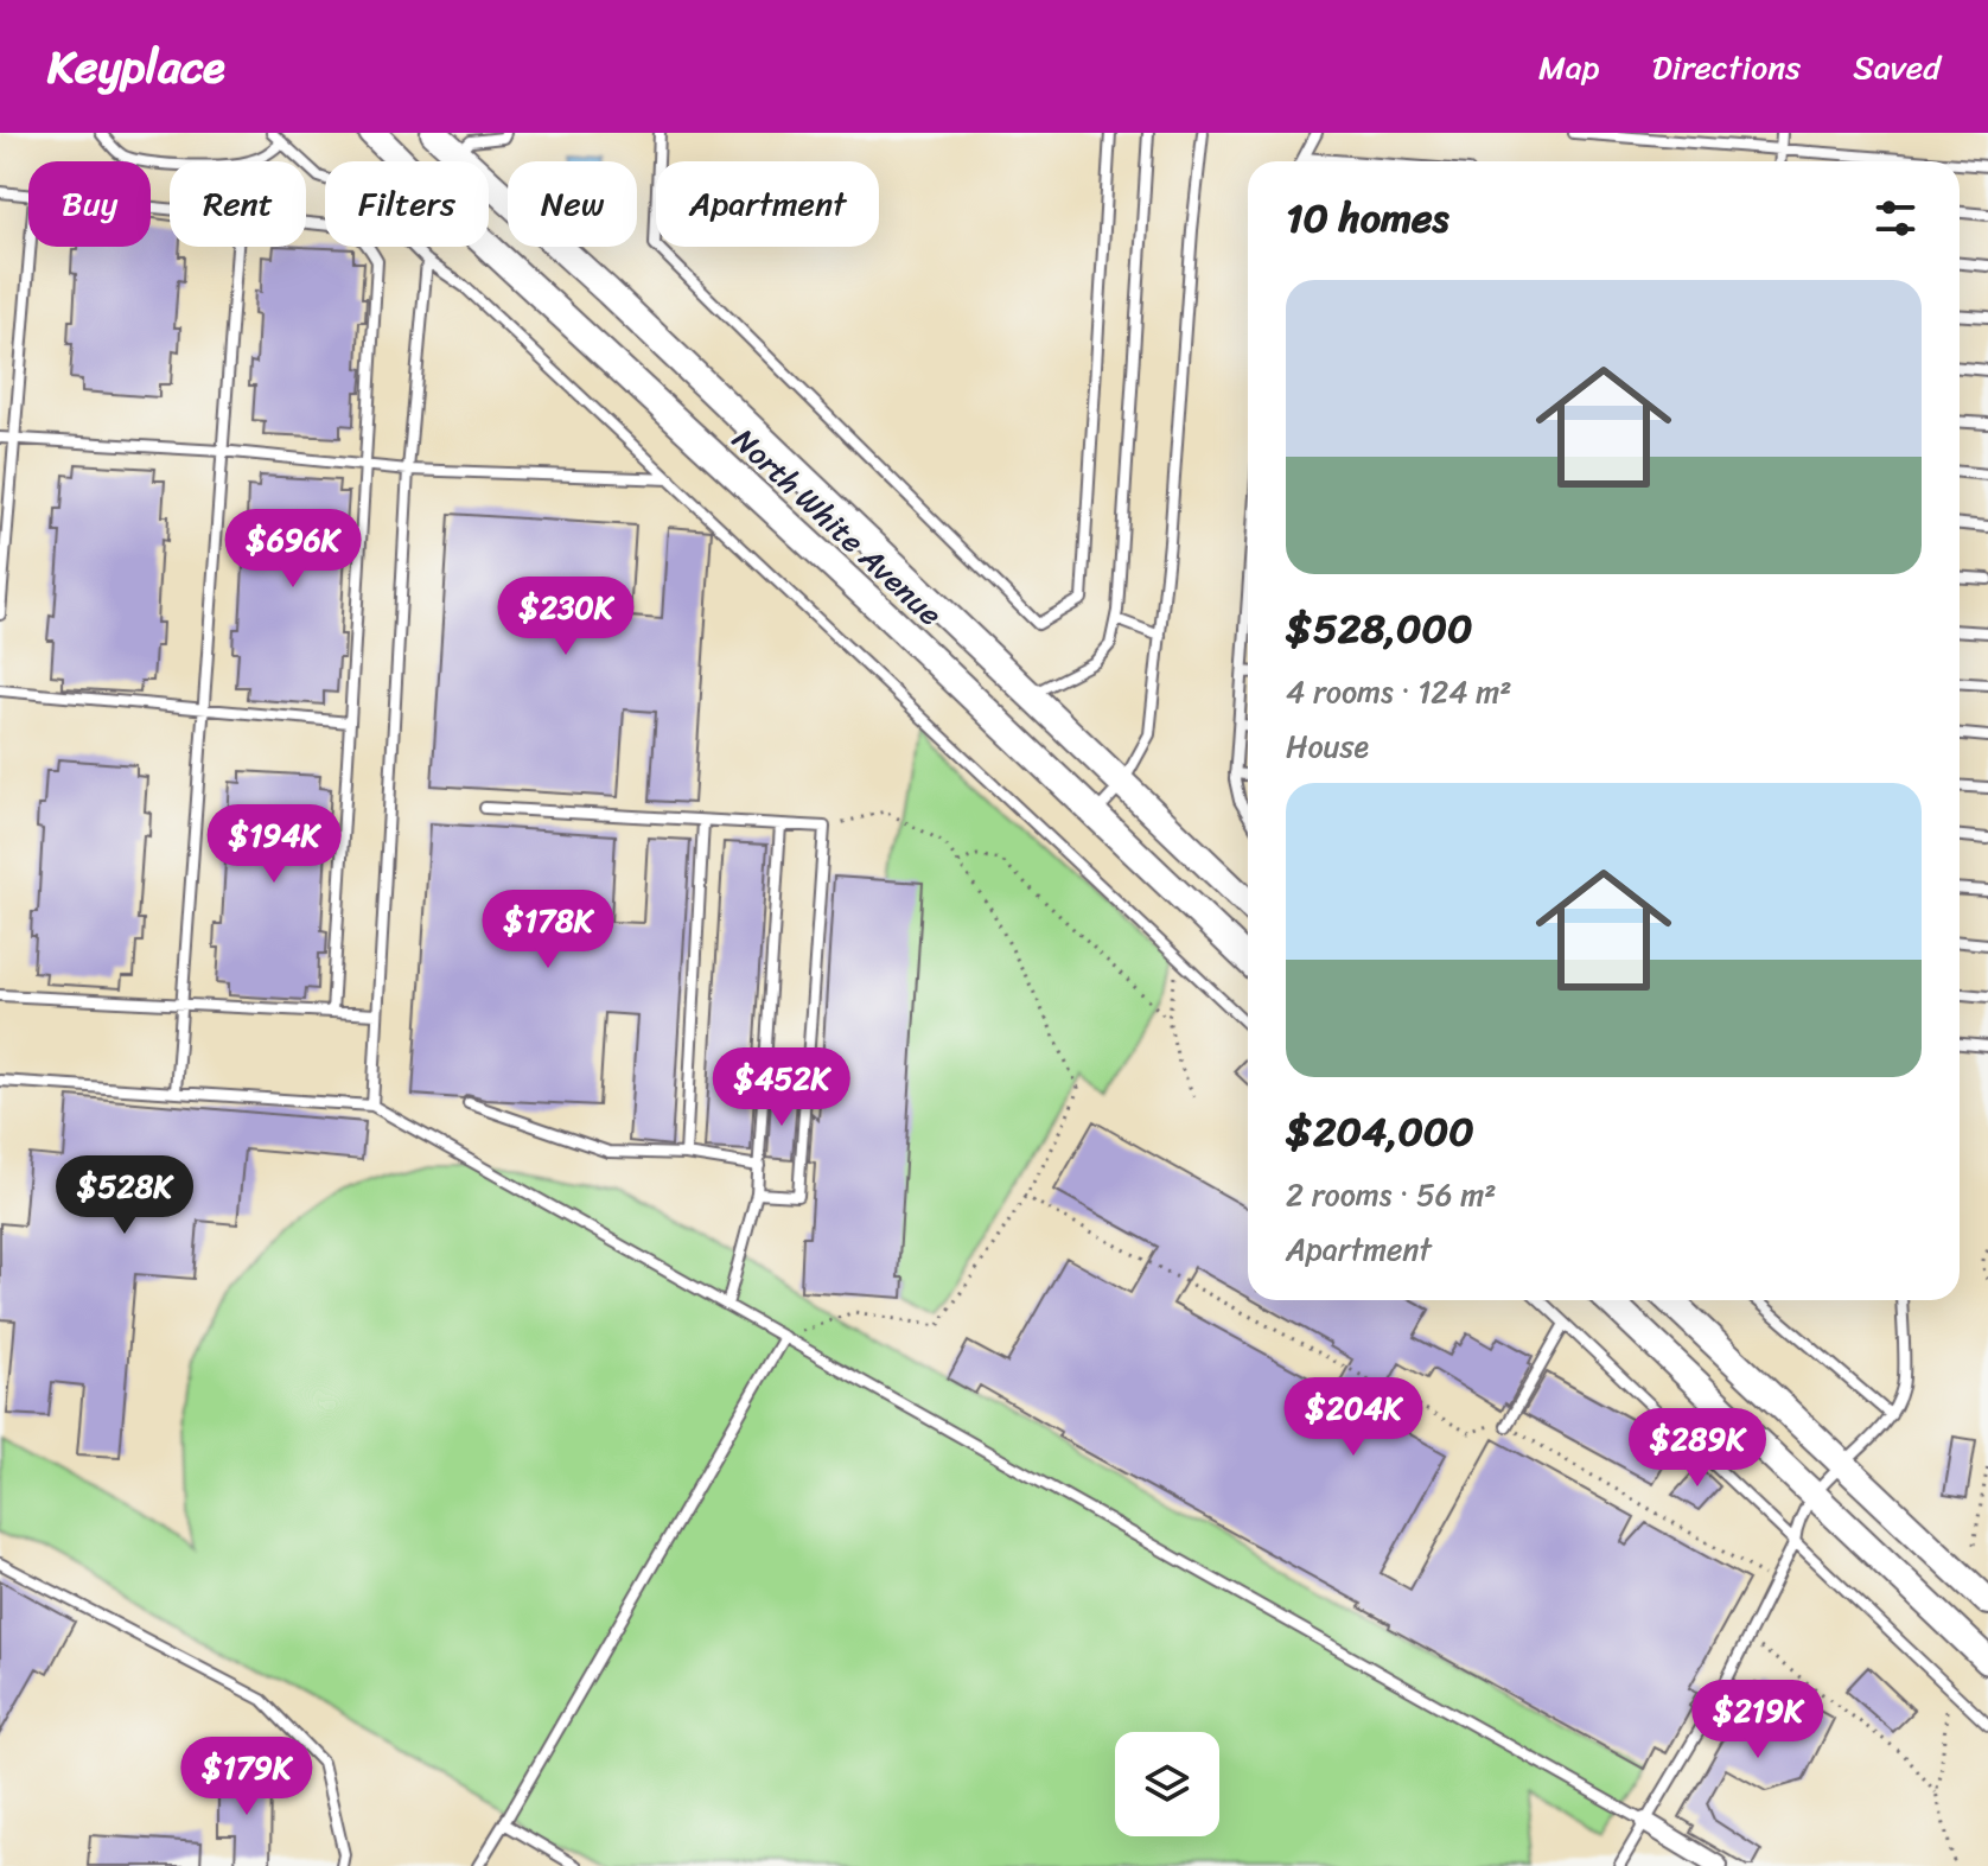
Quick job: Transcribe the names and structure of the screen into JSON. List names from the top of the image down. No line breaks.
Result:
{"streets":{"main road":["North White Avenue"]},"page":{"header":"Keyplace","nav":["Map","Directions","Saved"],"chip":["Buy","Rent","Filters","New","Apartment"],"heading":"10 homes","list":[{"name":"$528,000","note":"4 rooms · 124 m² · House"},{"name":"$204,000","note":"2 rooms · 56 m² · Apartment"}],"price":["$696K","$230K","$194K","$178K","$452K","$528K","$204K","$289K","$219K","$179K"]}}
